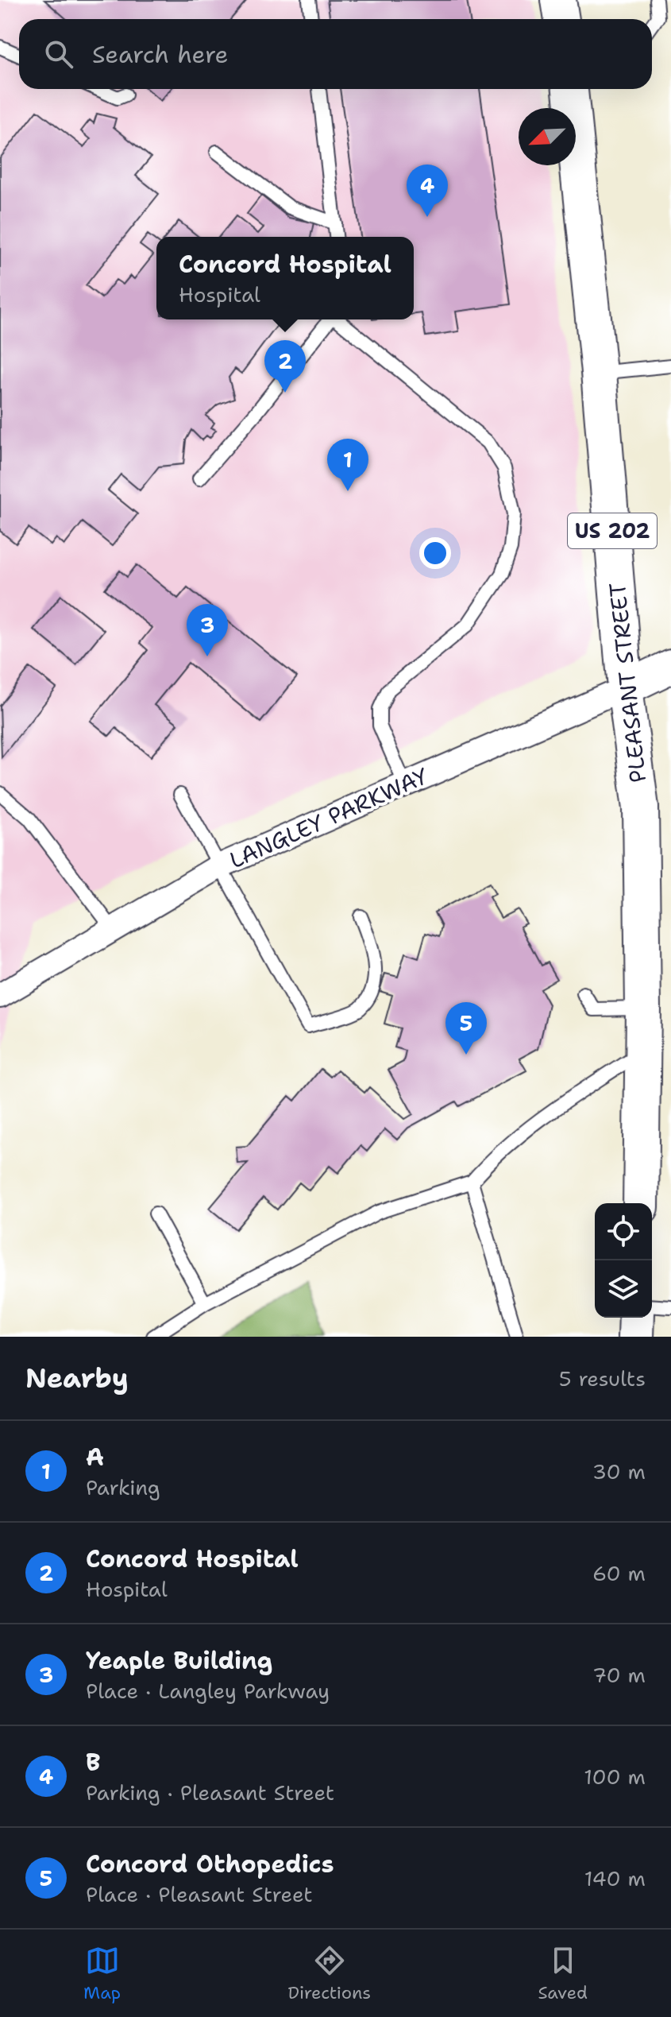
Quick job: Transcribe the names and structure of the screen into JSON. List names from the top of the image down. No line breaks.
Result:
{"streets":{"main road":["US 202","PLEASANT STREET"],"street":["LANGLEY PARKWAY"]},"crossings":[["PLEASANT STREET","LANGLEY PARKWAY"]],"north":"bottom left","page":{"search":"Search here","pins":["4","2","1","3","5"],"popup":["Concord Hospital","Hospital"],"heading":["Nearby","5 results"],"list":[{"mark":"1","name":"A","note":"Parking","value":"30 m"},{"mark":"2","name":"Concord Hospital","note":"Hospital","value":"60 m"},{"mark":"3","name":"Yeaple Building","note":"Place · Langley Parkway","value":"70 m"},{"mark":"4","name":"B","note":"Parking · Pleasant Street","value":"100 m"},{"mark":"5","name":"Concord Othopedics","note":"Place · Pleasant Street","value":"140 m"}],"nav":["Map","Directions","Saved"]}}
